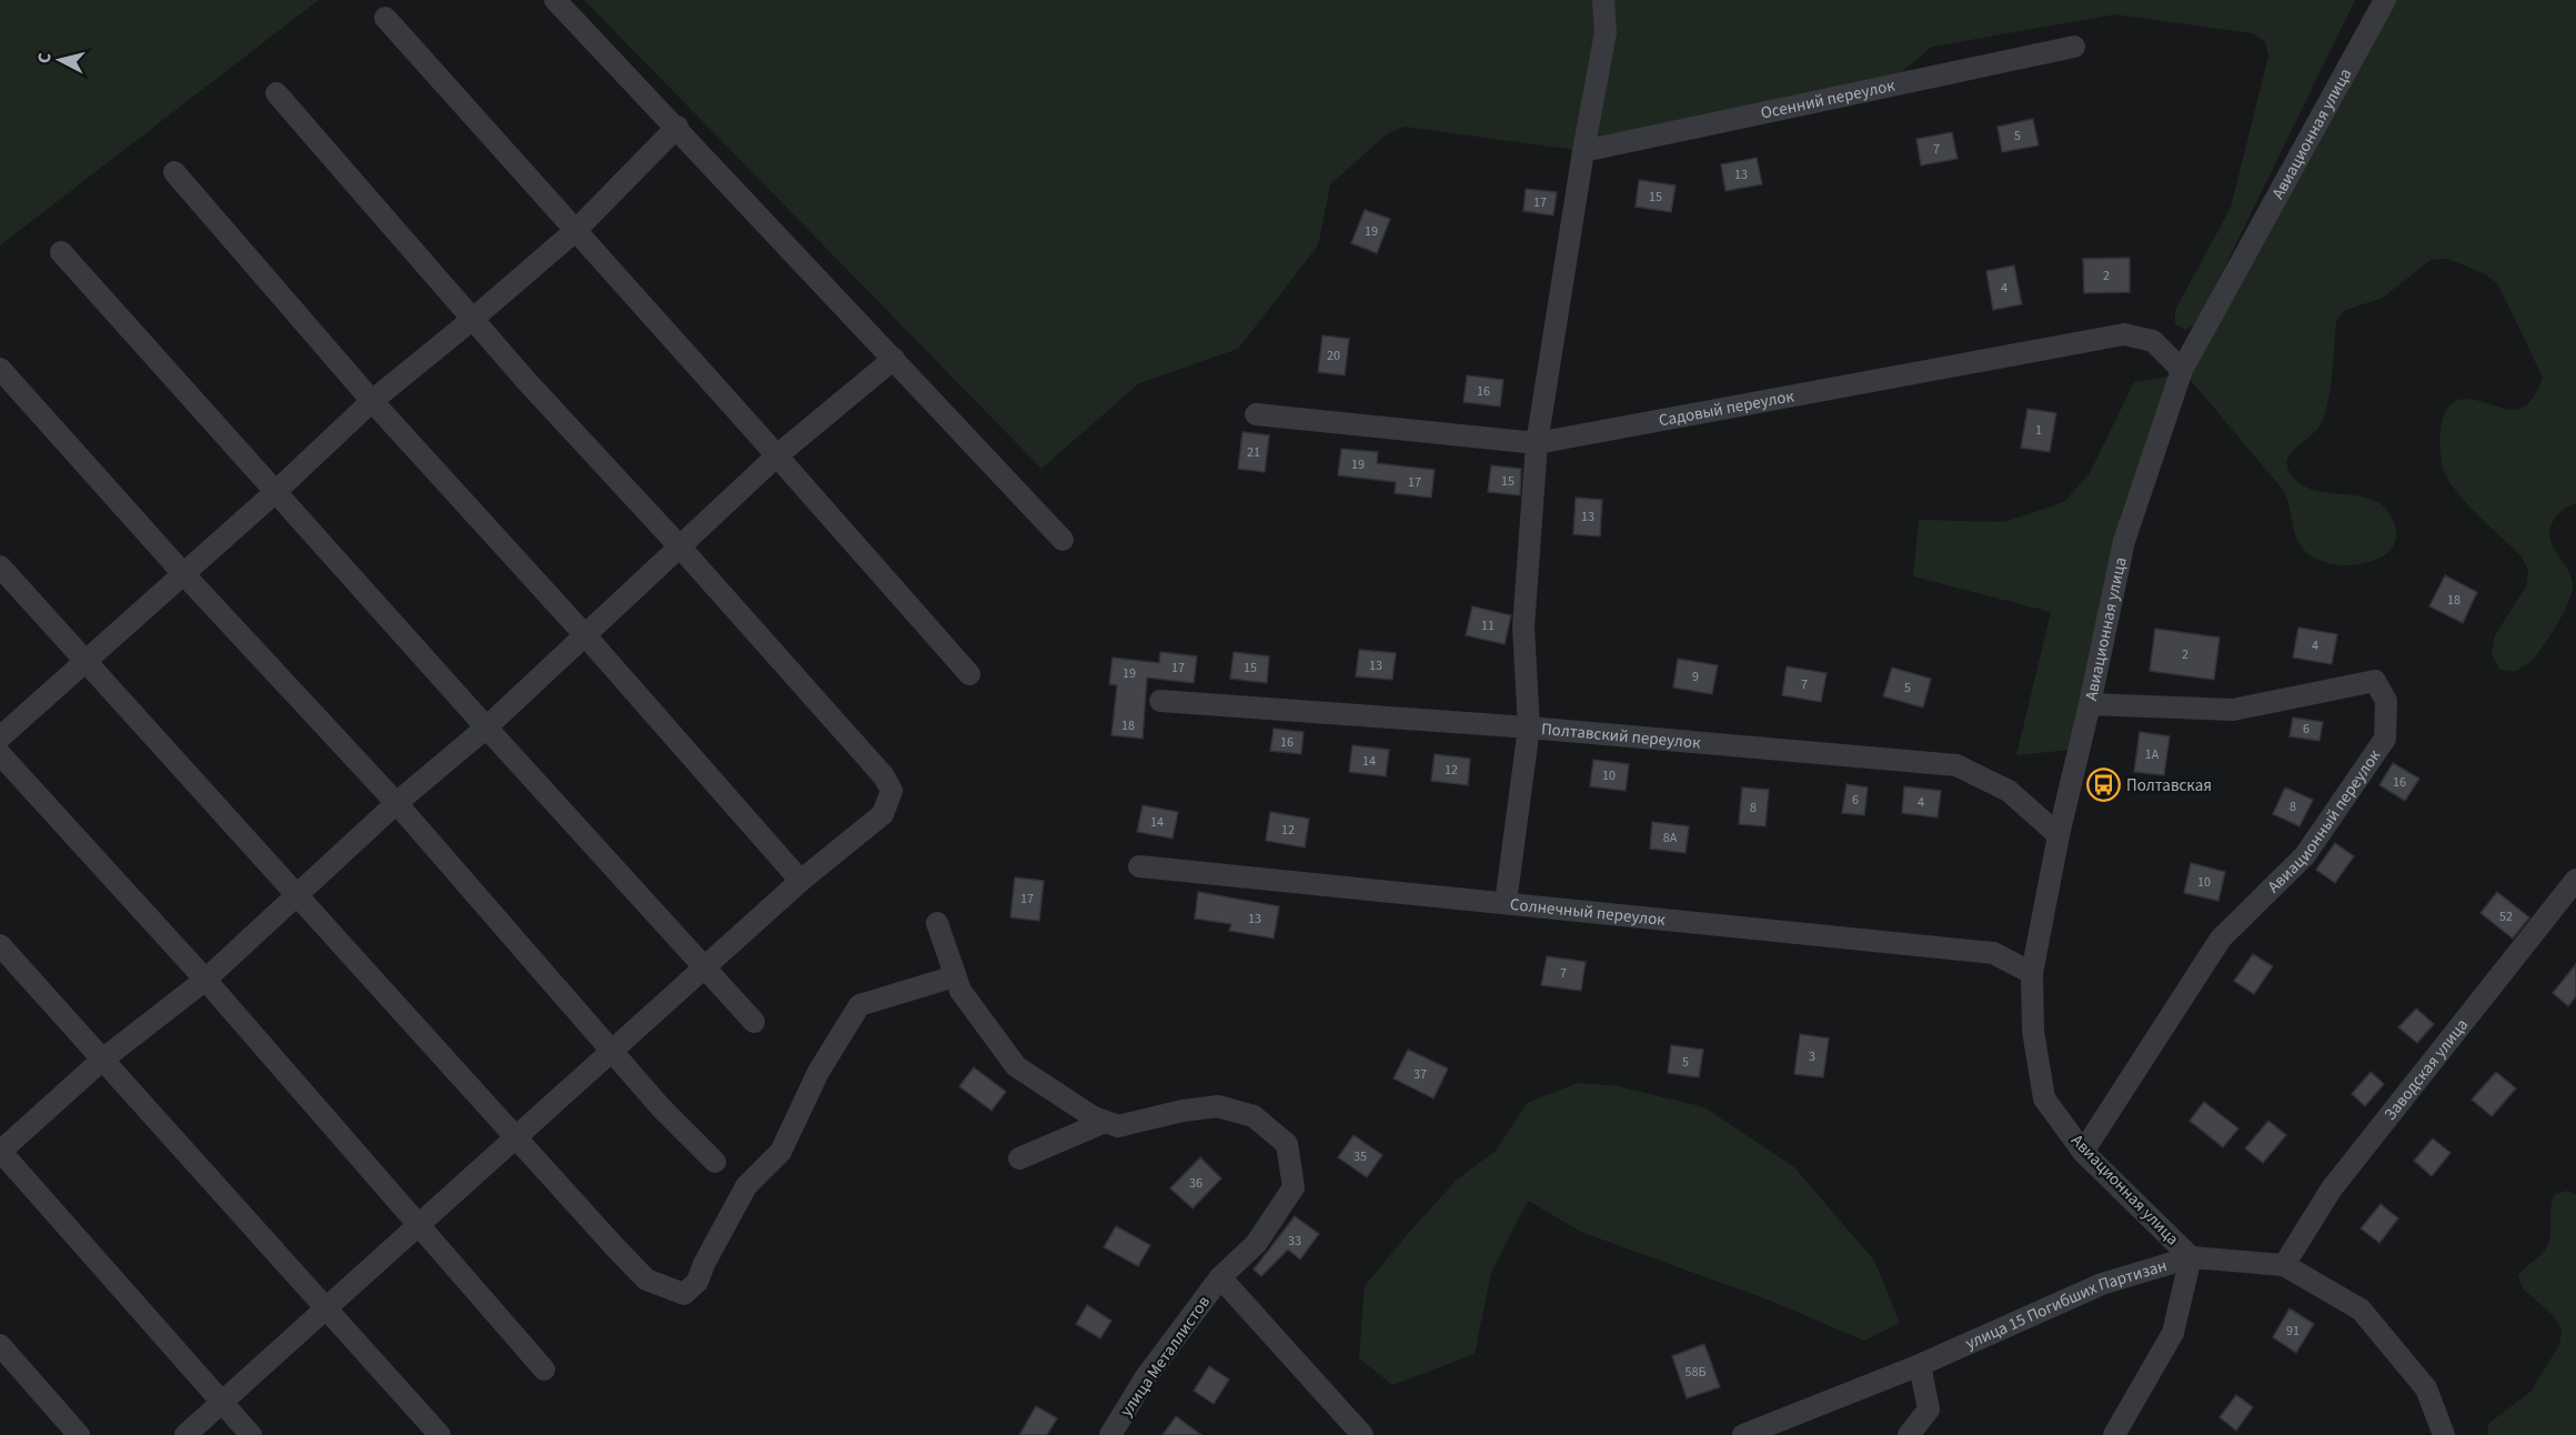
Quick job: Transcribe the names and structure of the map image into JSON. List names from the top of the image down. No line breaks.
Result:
{"streets":{"street":["Осенний переулок","Авиационная улица","Садовый переулок","Полтавский переулок","Авиационный переулок","Солнечный переулок","Заводская улица","улица 15 Погибших Партизан","улица Металлистов"]},"crossings":[["Авиационная улица","Садовый переулок"],["Авиационная улица","Полтавский переулок"],["Авиационная улица","Авиационный переулок"],["Авиационная улица","Солнечный переулок"],["Авиационная улица","улица 15 Погибших Партизан"],["Заводская улица","улица 15 Погибших Партизан"]],"places":{"bus stop":["Полтавская"]},"house_numbers":["5","7","13","15","17","19","2","4","20","16","1","21","19","15","17","13","18","11","4","2","13","17","15","19","9","7","5","18","6","16","1А","14","12","10","16","6","4","8","8","14","12","8А","10","17","52","13","7","3","5","37","35","36","33","91","58Б"],"north":"left"}
